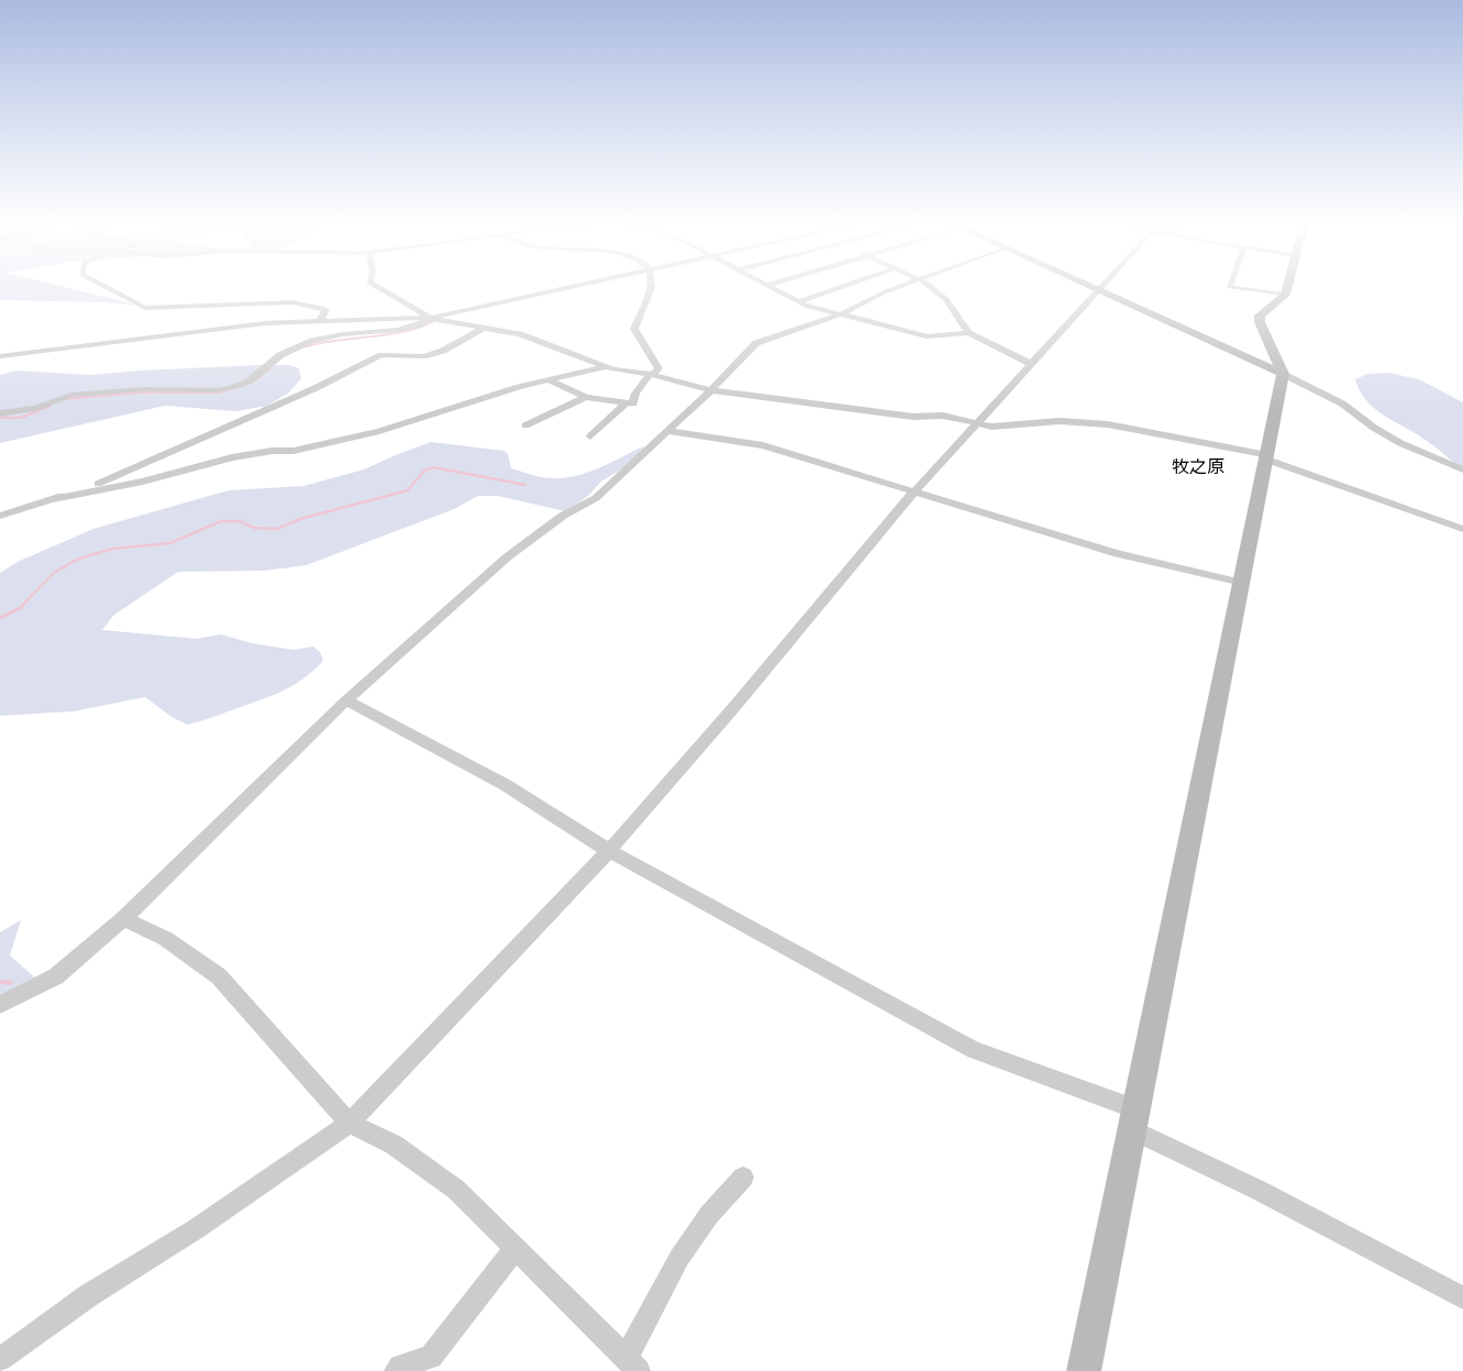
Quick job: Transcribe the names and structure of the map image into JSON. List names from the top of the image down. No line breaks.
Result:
{"districts":["牧之原"]}
